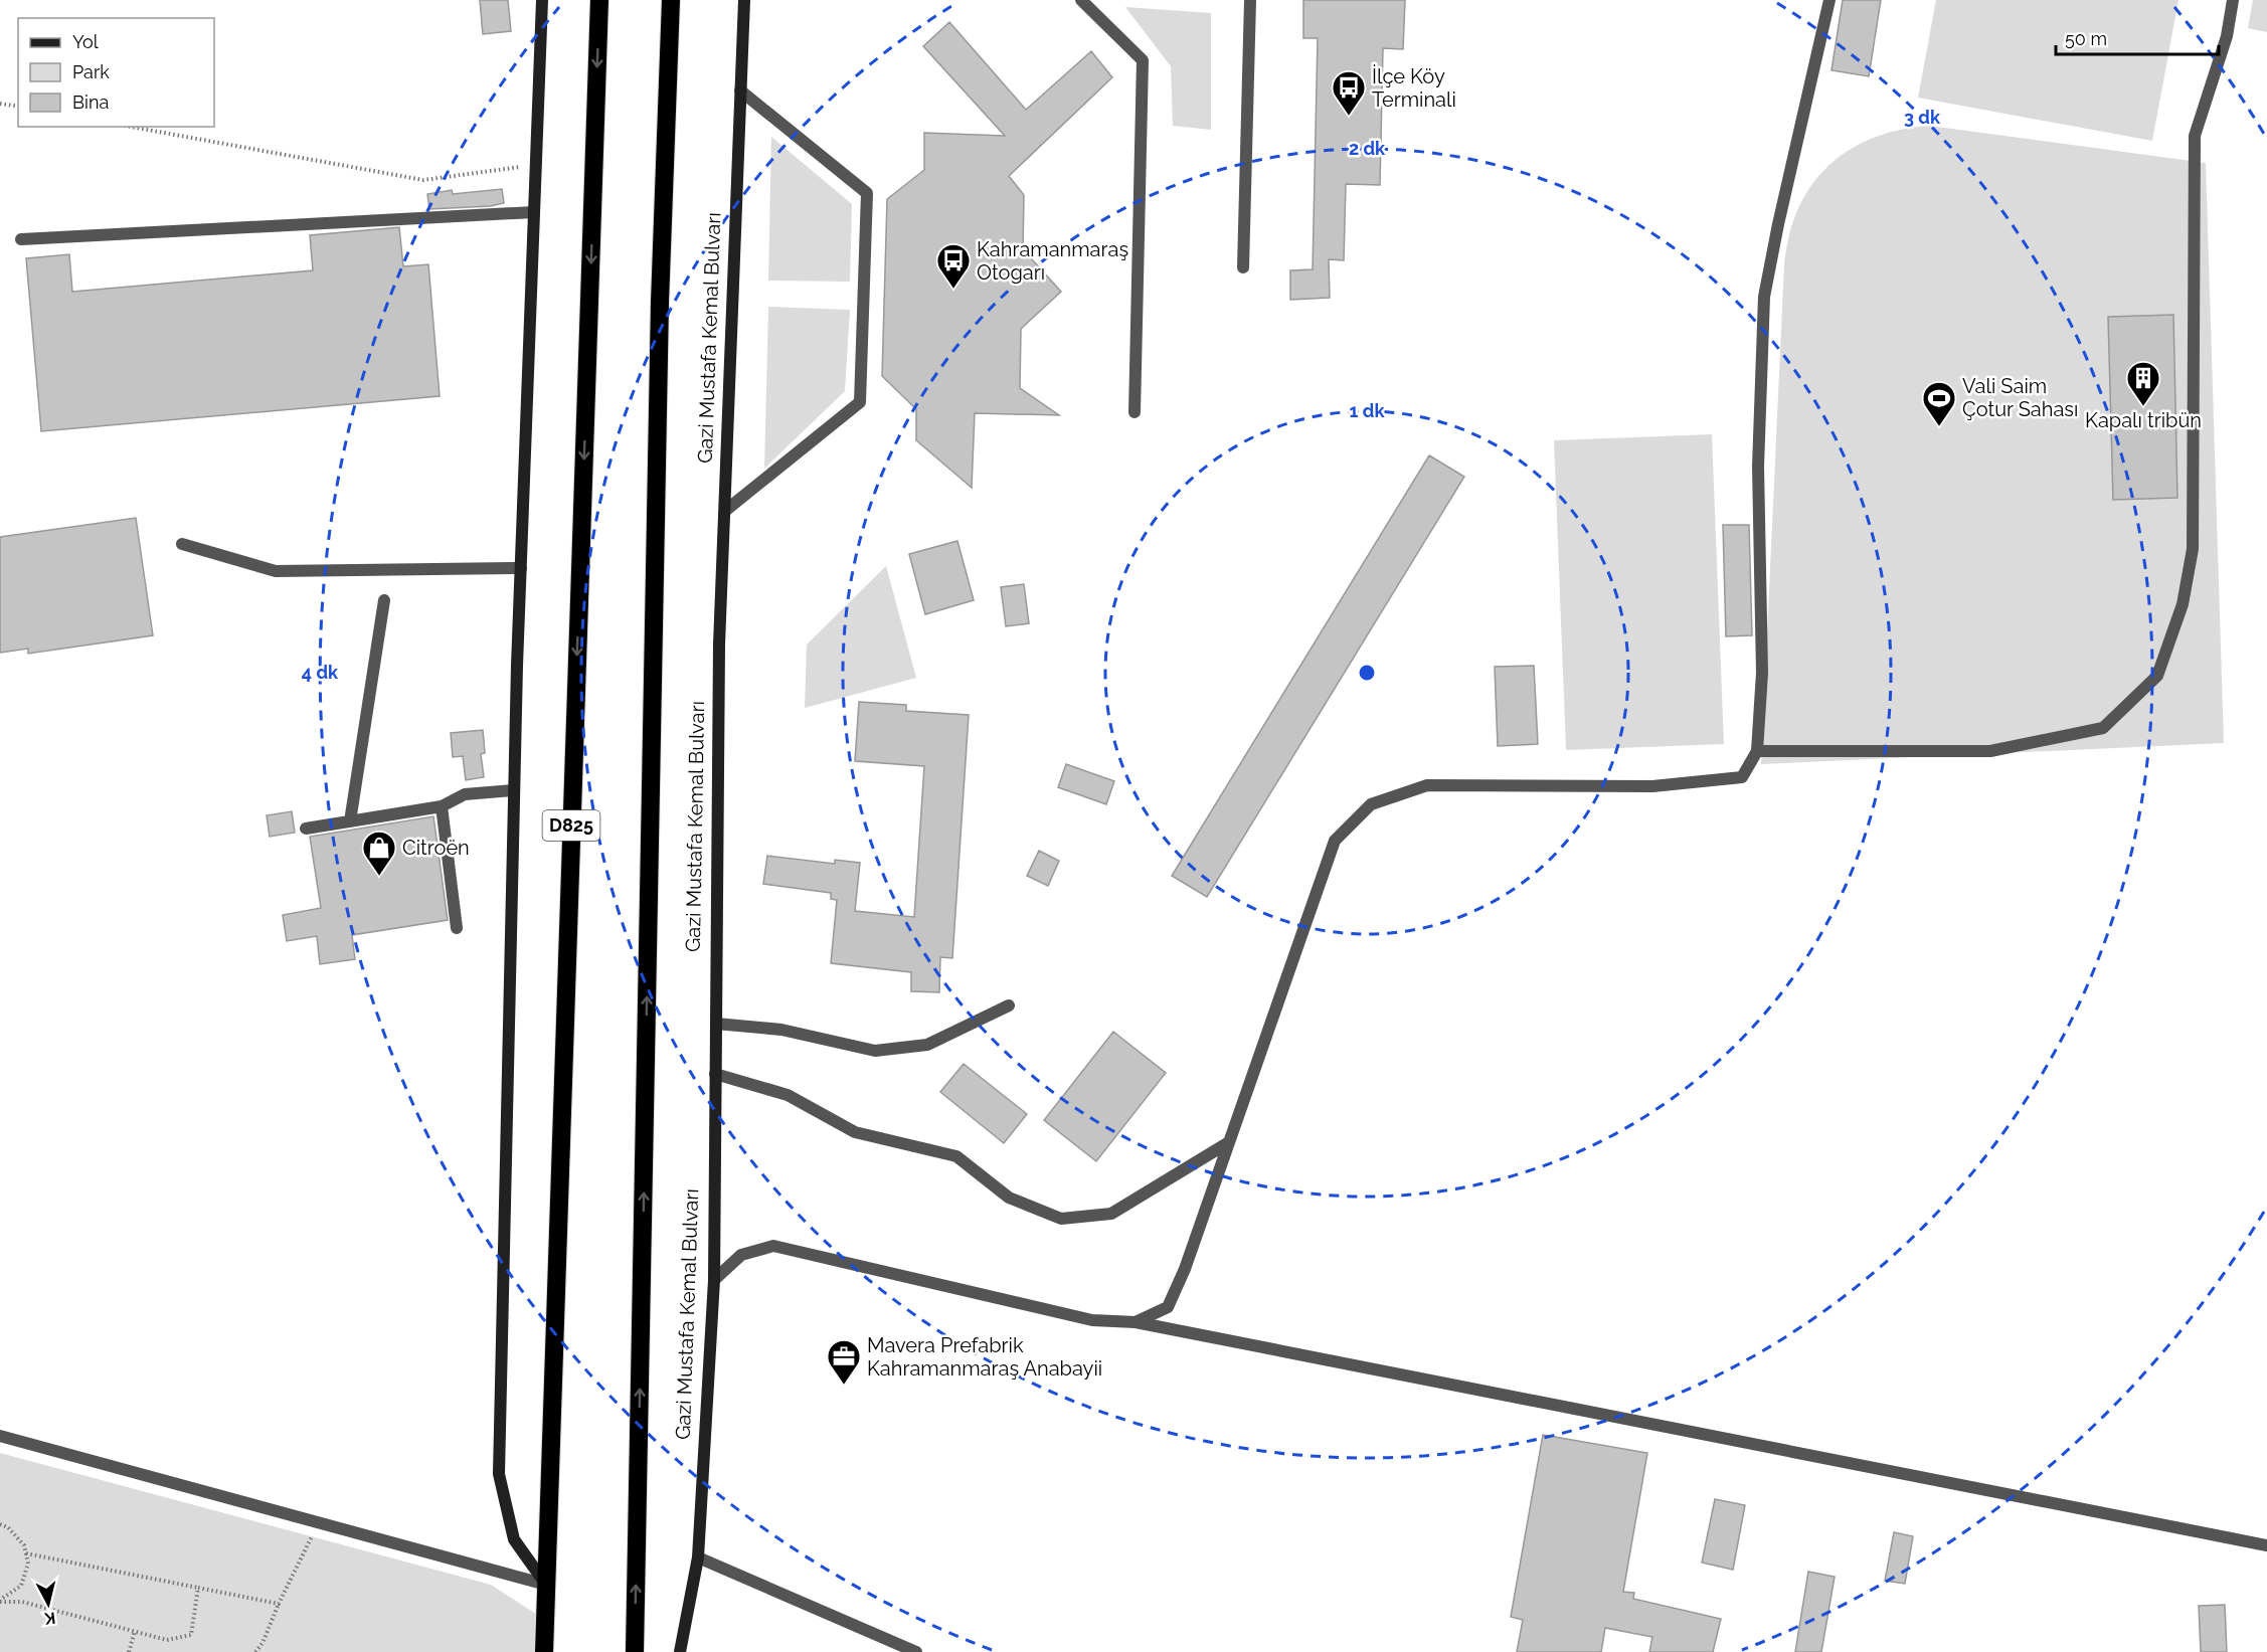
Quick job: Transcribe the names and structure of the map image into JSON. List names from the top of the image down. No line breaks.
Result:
{"streets":{"highway":["D825"],"street":["Gazi Mustafa Kemal Bulvarı"]},"places":{"bus stop":["İlçe Köy Terminali","Kahramanmaraş Otogarı"],"building":["Kapalı tribün"],"sports":["Vali Saim Çotur Sahası"],"shop":["Citroën"],"office":["Mavera Prefabrik Kahramanmaraş Anabayii"]},"legend":["Yol","Park","Bina"],"scale_bar":"50 m","north":"bottom","rings":["3 dk","2 dk","1 dk","4 dk"]}
